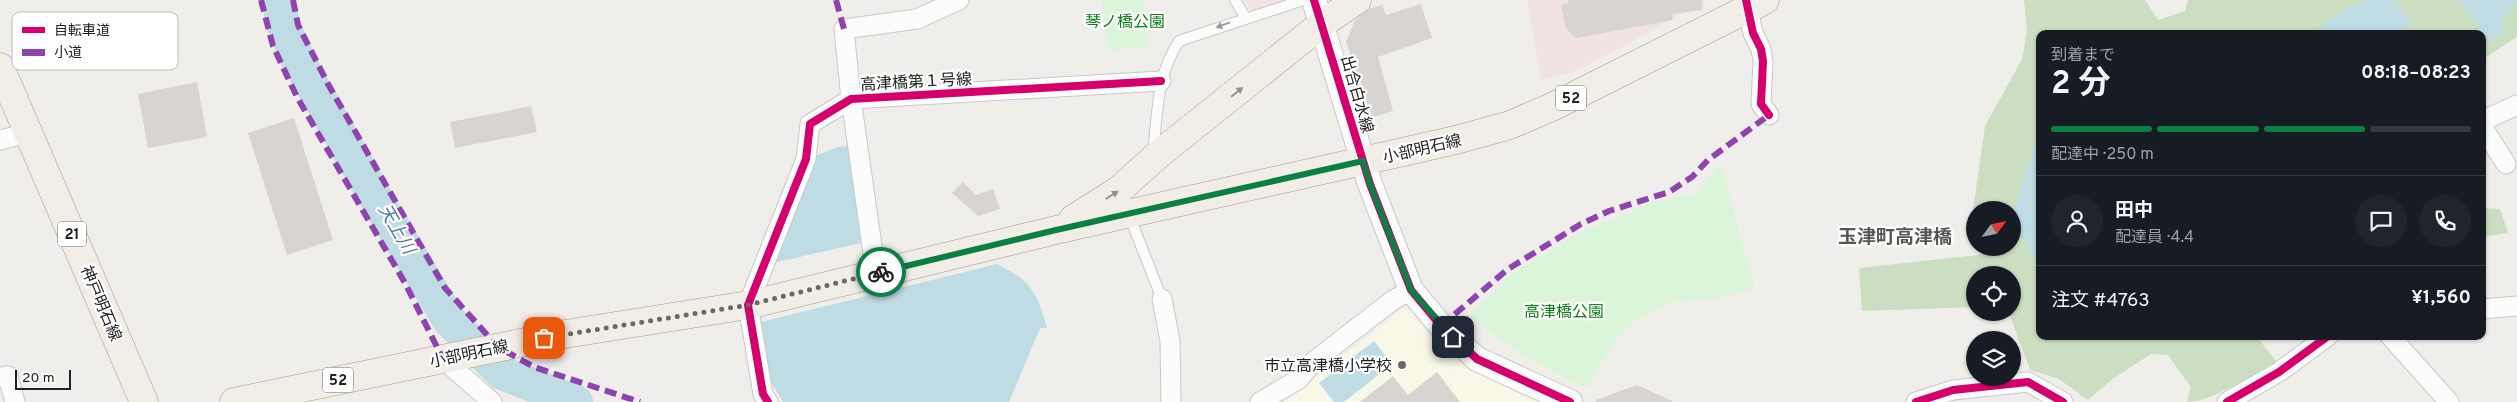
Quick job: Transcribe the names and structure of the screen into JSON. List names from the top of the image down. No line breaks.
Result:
{"streets":{"main road":["52","小部明石線","21","神戸明石線"],"street":["高津橋第１号線","出合白水線"]},"crossings":[["高津橋第１号線","小部明石線"],["出合白水線","小部明石線"]],"districts":["玉津町高津橋"],"water":["天上川"],"parks":["琴ノ橋公園","高津橋公園"],"places":["市立高津橋小学校"],"legend":["自転車道","小道"],"scale_bar":"20 m","north":"top right","page":{"heading":["2 分","到着まで","08:18–08:23"],"panel":["田中","配達員 · 4.4","注文 #4763","¥1,560"],"bar":"配達中 · 250 m","scale":"20 m"}}
